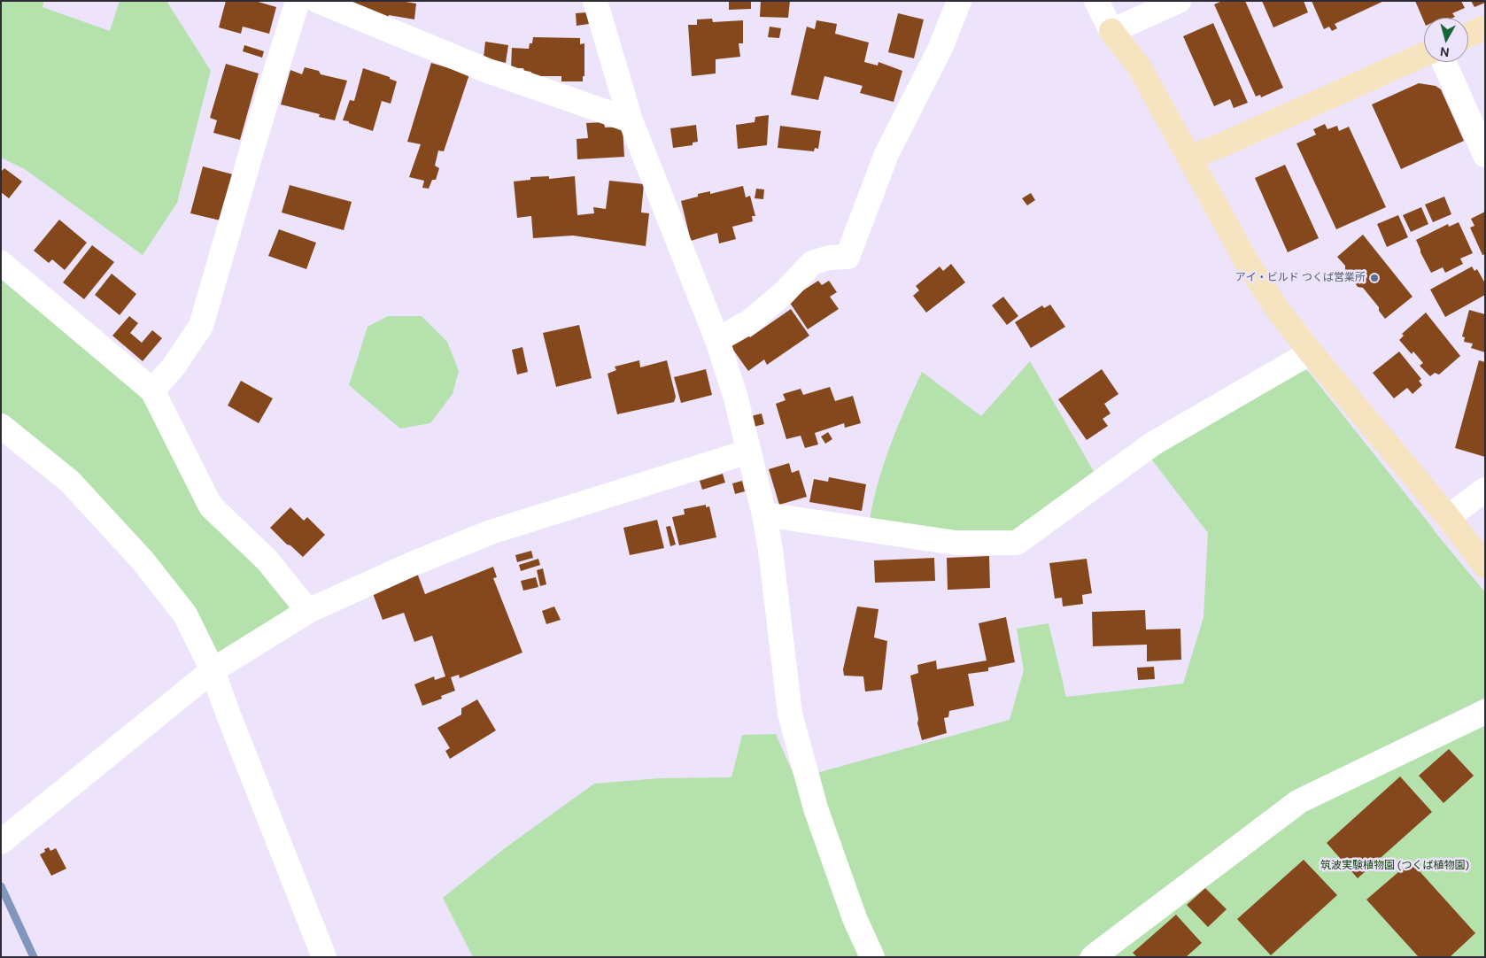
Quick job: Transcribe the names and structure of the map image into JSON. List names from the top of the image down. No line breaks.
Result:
{"parks":["筑波実験植物園 (つくば植物園)"],"places":["アイ・ビルド つくば営業所"],"north":"bottom"}
